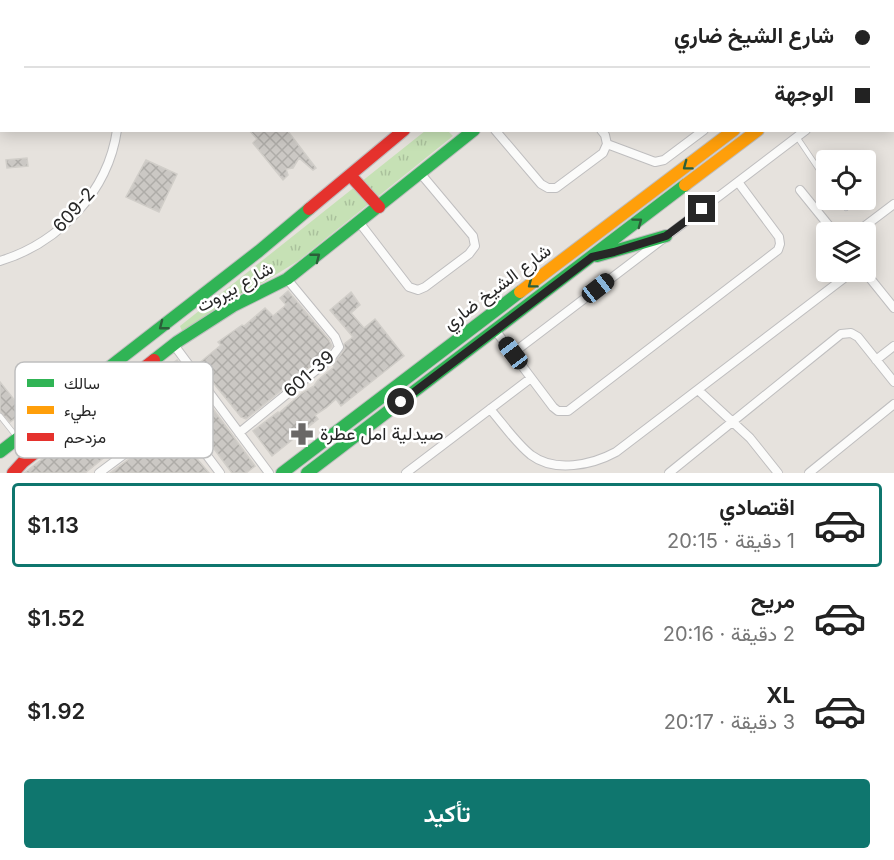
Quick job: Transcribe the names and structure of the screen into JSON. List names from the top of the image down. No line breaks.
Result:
{"streets":{"main road":["شارع بيروت","شارع الشيخ ضاري"],"street":["609-2","601-39"]},"crossings":[["شارع بيروت","601-39"]],"places":{"pharmacy":["صيدلية امل عطرة"]},"legend":["سالك","بطيء","مزدحم"],"page":{"banner":["شارع الشيخ ضاري","الوجهة"],"list":[{"name":"اقتصادي","note":"1 دقيقة · 20:15","value":"$1.13"},{"name":"مريح","note":"2 دقيقة · 20:16","value":"$1.52"},{"name":"XL","note":"3 دقيقة · 20:17","value":"$1.92"}],"buttons":"تأكيد"}}
